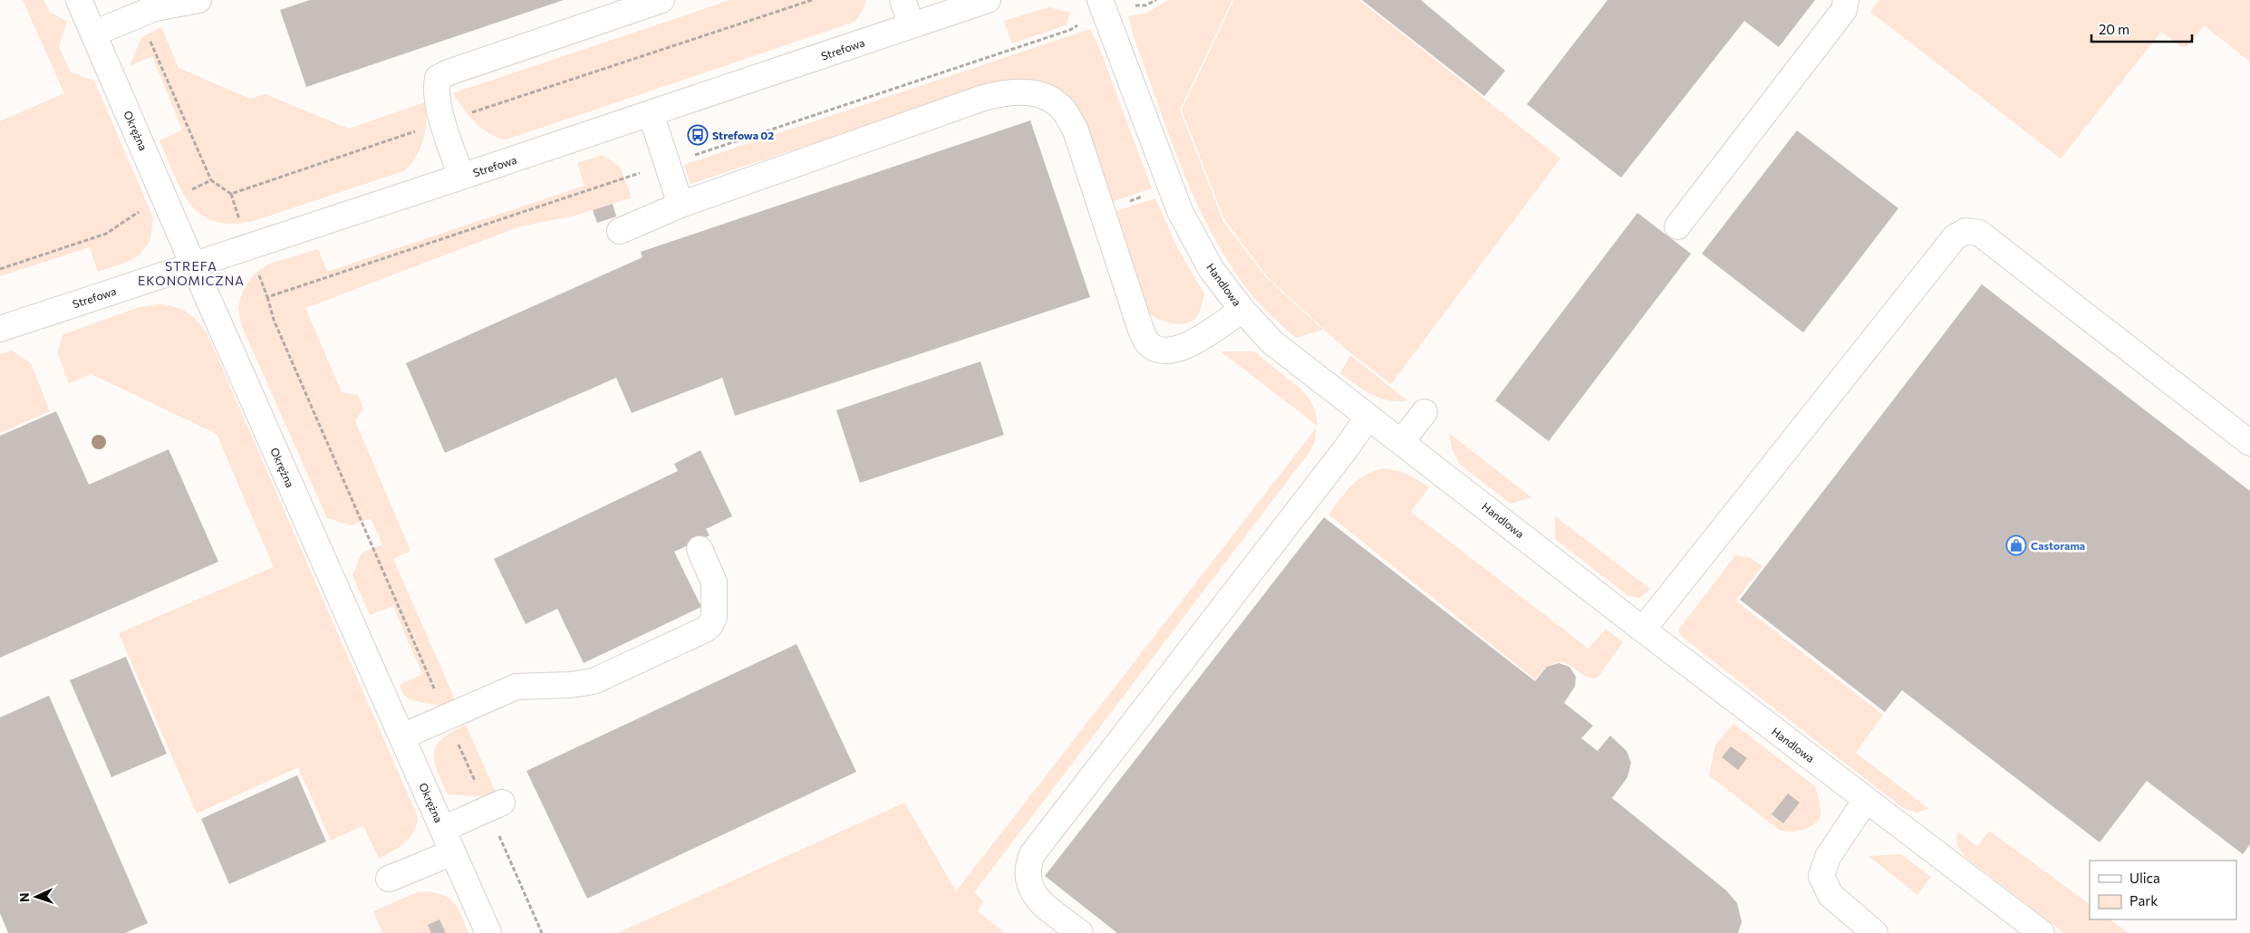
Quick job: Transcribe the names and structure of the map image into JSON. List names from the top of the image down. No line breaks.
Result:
{"streets":{"street":["Strefowa","Okrężna","Handlowa"]},"crossings":[["Strefowa","Okrężna"]],"districts":["STREFA EKONOMICZNA"],"places":{"bus stop":["Strefowa 02"],"shop":["Castorama"]},"legend":["Ulica","Park"],"scale_bar":"20 m","north":"left"}
